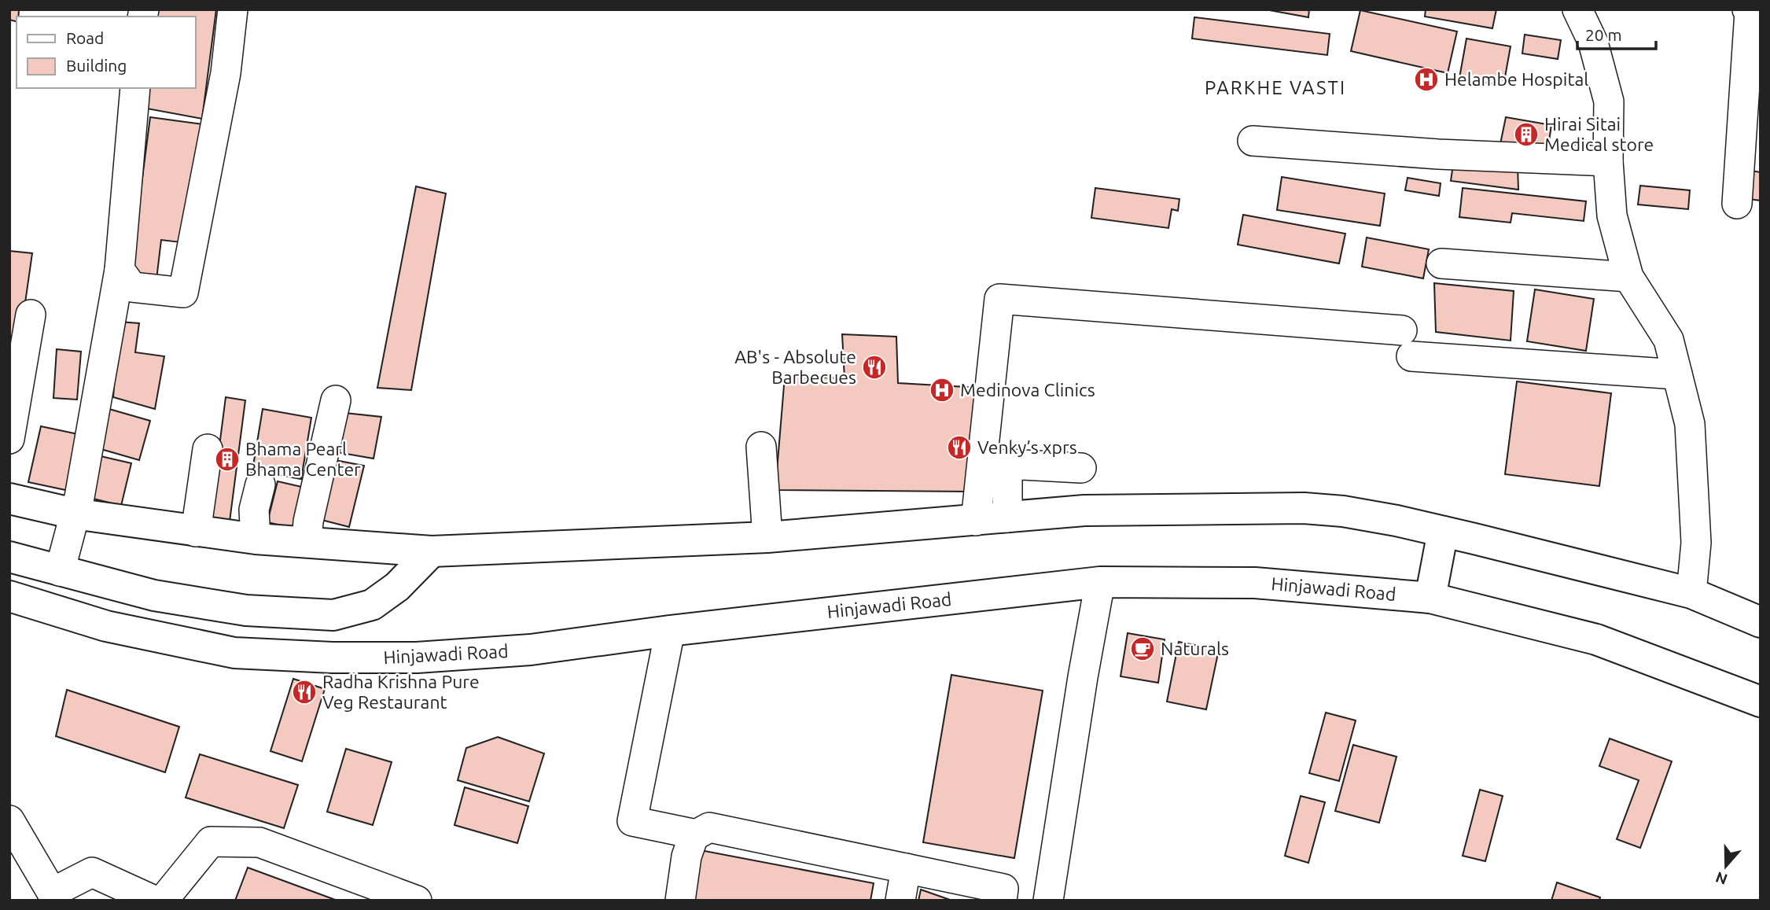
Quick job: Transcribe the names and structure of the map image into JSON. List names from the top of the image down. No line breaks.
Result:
{"streets":{"main road":["Hinjawadi Road"]},"districts":["PARKHE VASTI"],"places":{"hospital":["Helambe Hospital","Medinova Clinics"],"building":["Hirai Sitai Medical store","Bhama Pearl Bhama Center"],"restaurant":["AB's - Absolute Barbecues","Venky’s xprs","Radha Krishna Pure Veg Restaurant"],"cafe":["Naturals"]},"legend":["Road","Building"],"scale_bar":"20 m","north":"bottom"}
